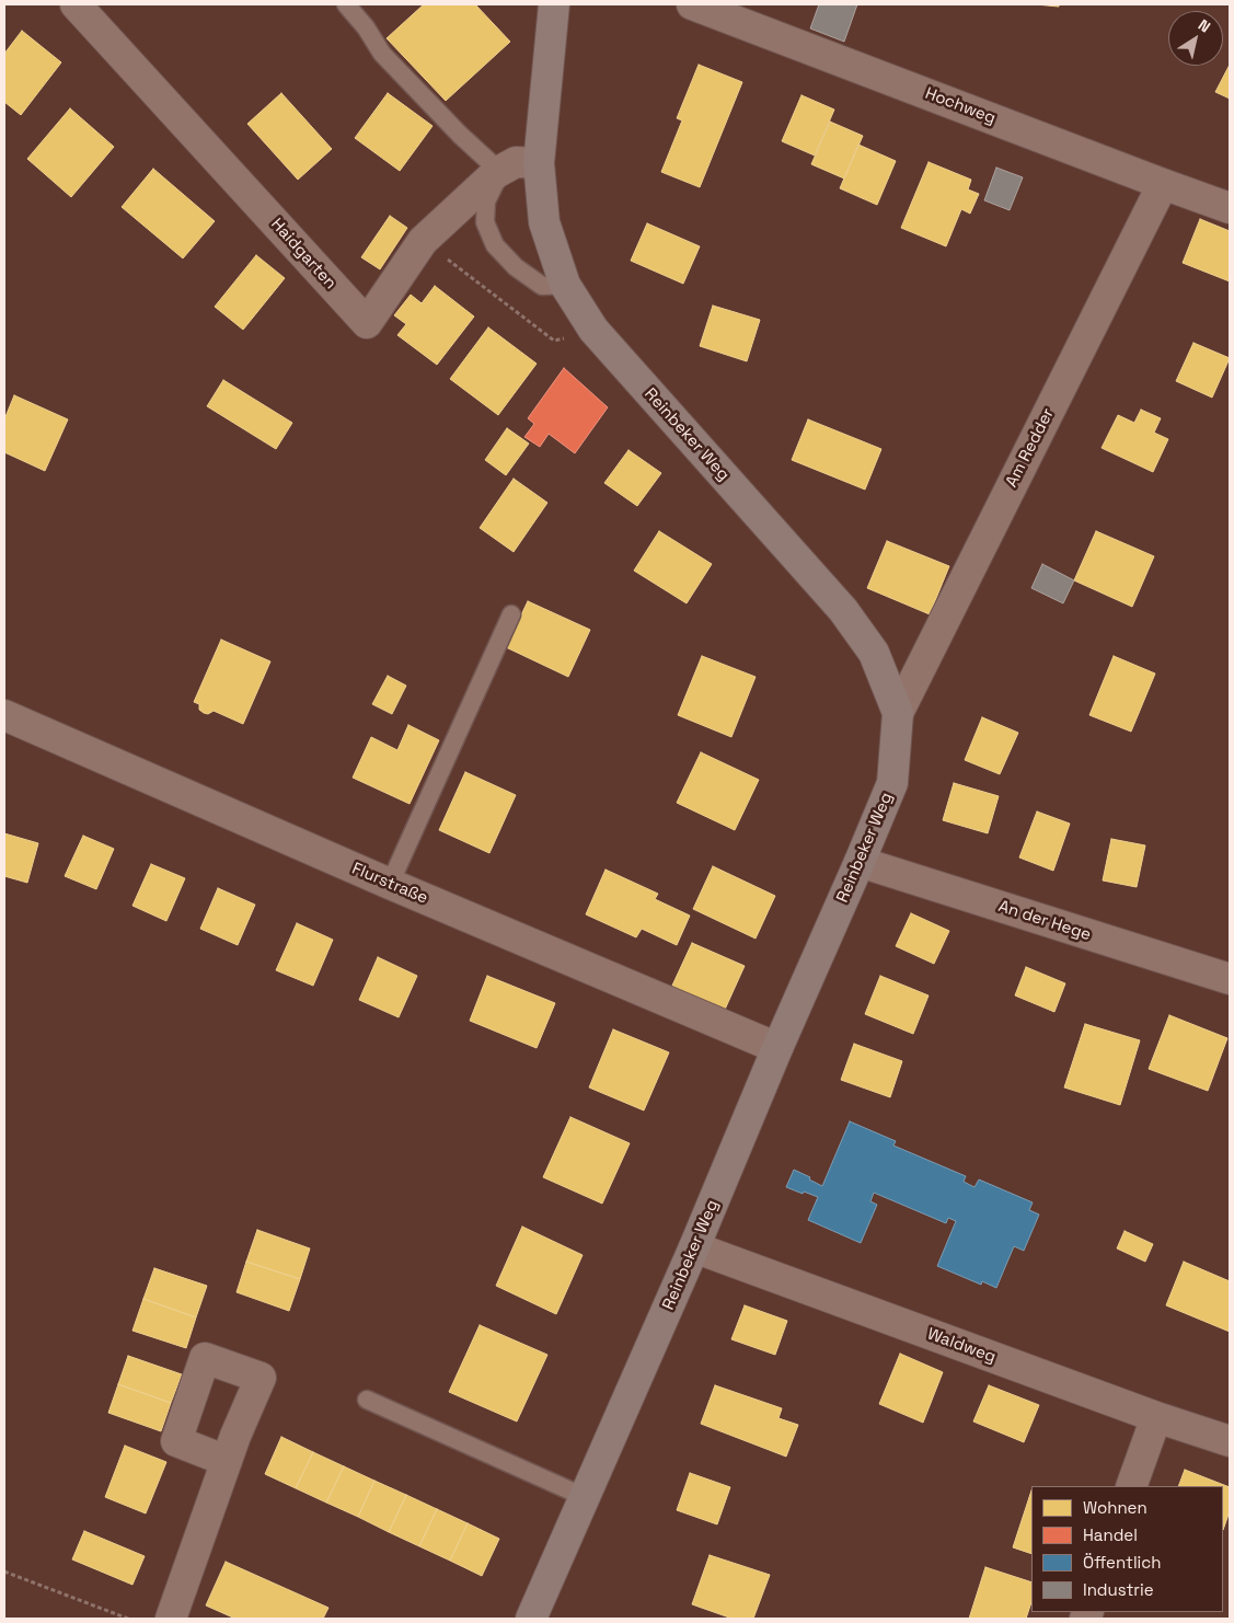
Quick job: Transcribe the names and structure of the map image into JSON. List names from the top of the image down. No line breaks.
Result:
{"streets":{"main road":["Reinbeker Weg"],"street":["Hochweg","Haidgarten","Am Redder","Flurstraße","An der Hege","Waldweg"]},"crossings":[["Hochweg","Am Redder"],["Haidgarten","Reinbeker Weg"],["Reinbeker Weg","Am Redder"],["Reinbeker Weg","Flurstraße"],["Reinbeker Weg","An der Hege"],["Reinbeker Weg","Waldweg"]],"legend":["Wohnen","Handel","Öffentlich","Industrie"],"north":"top right"}
